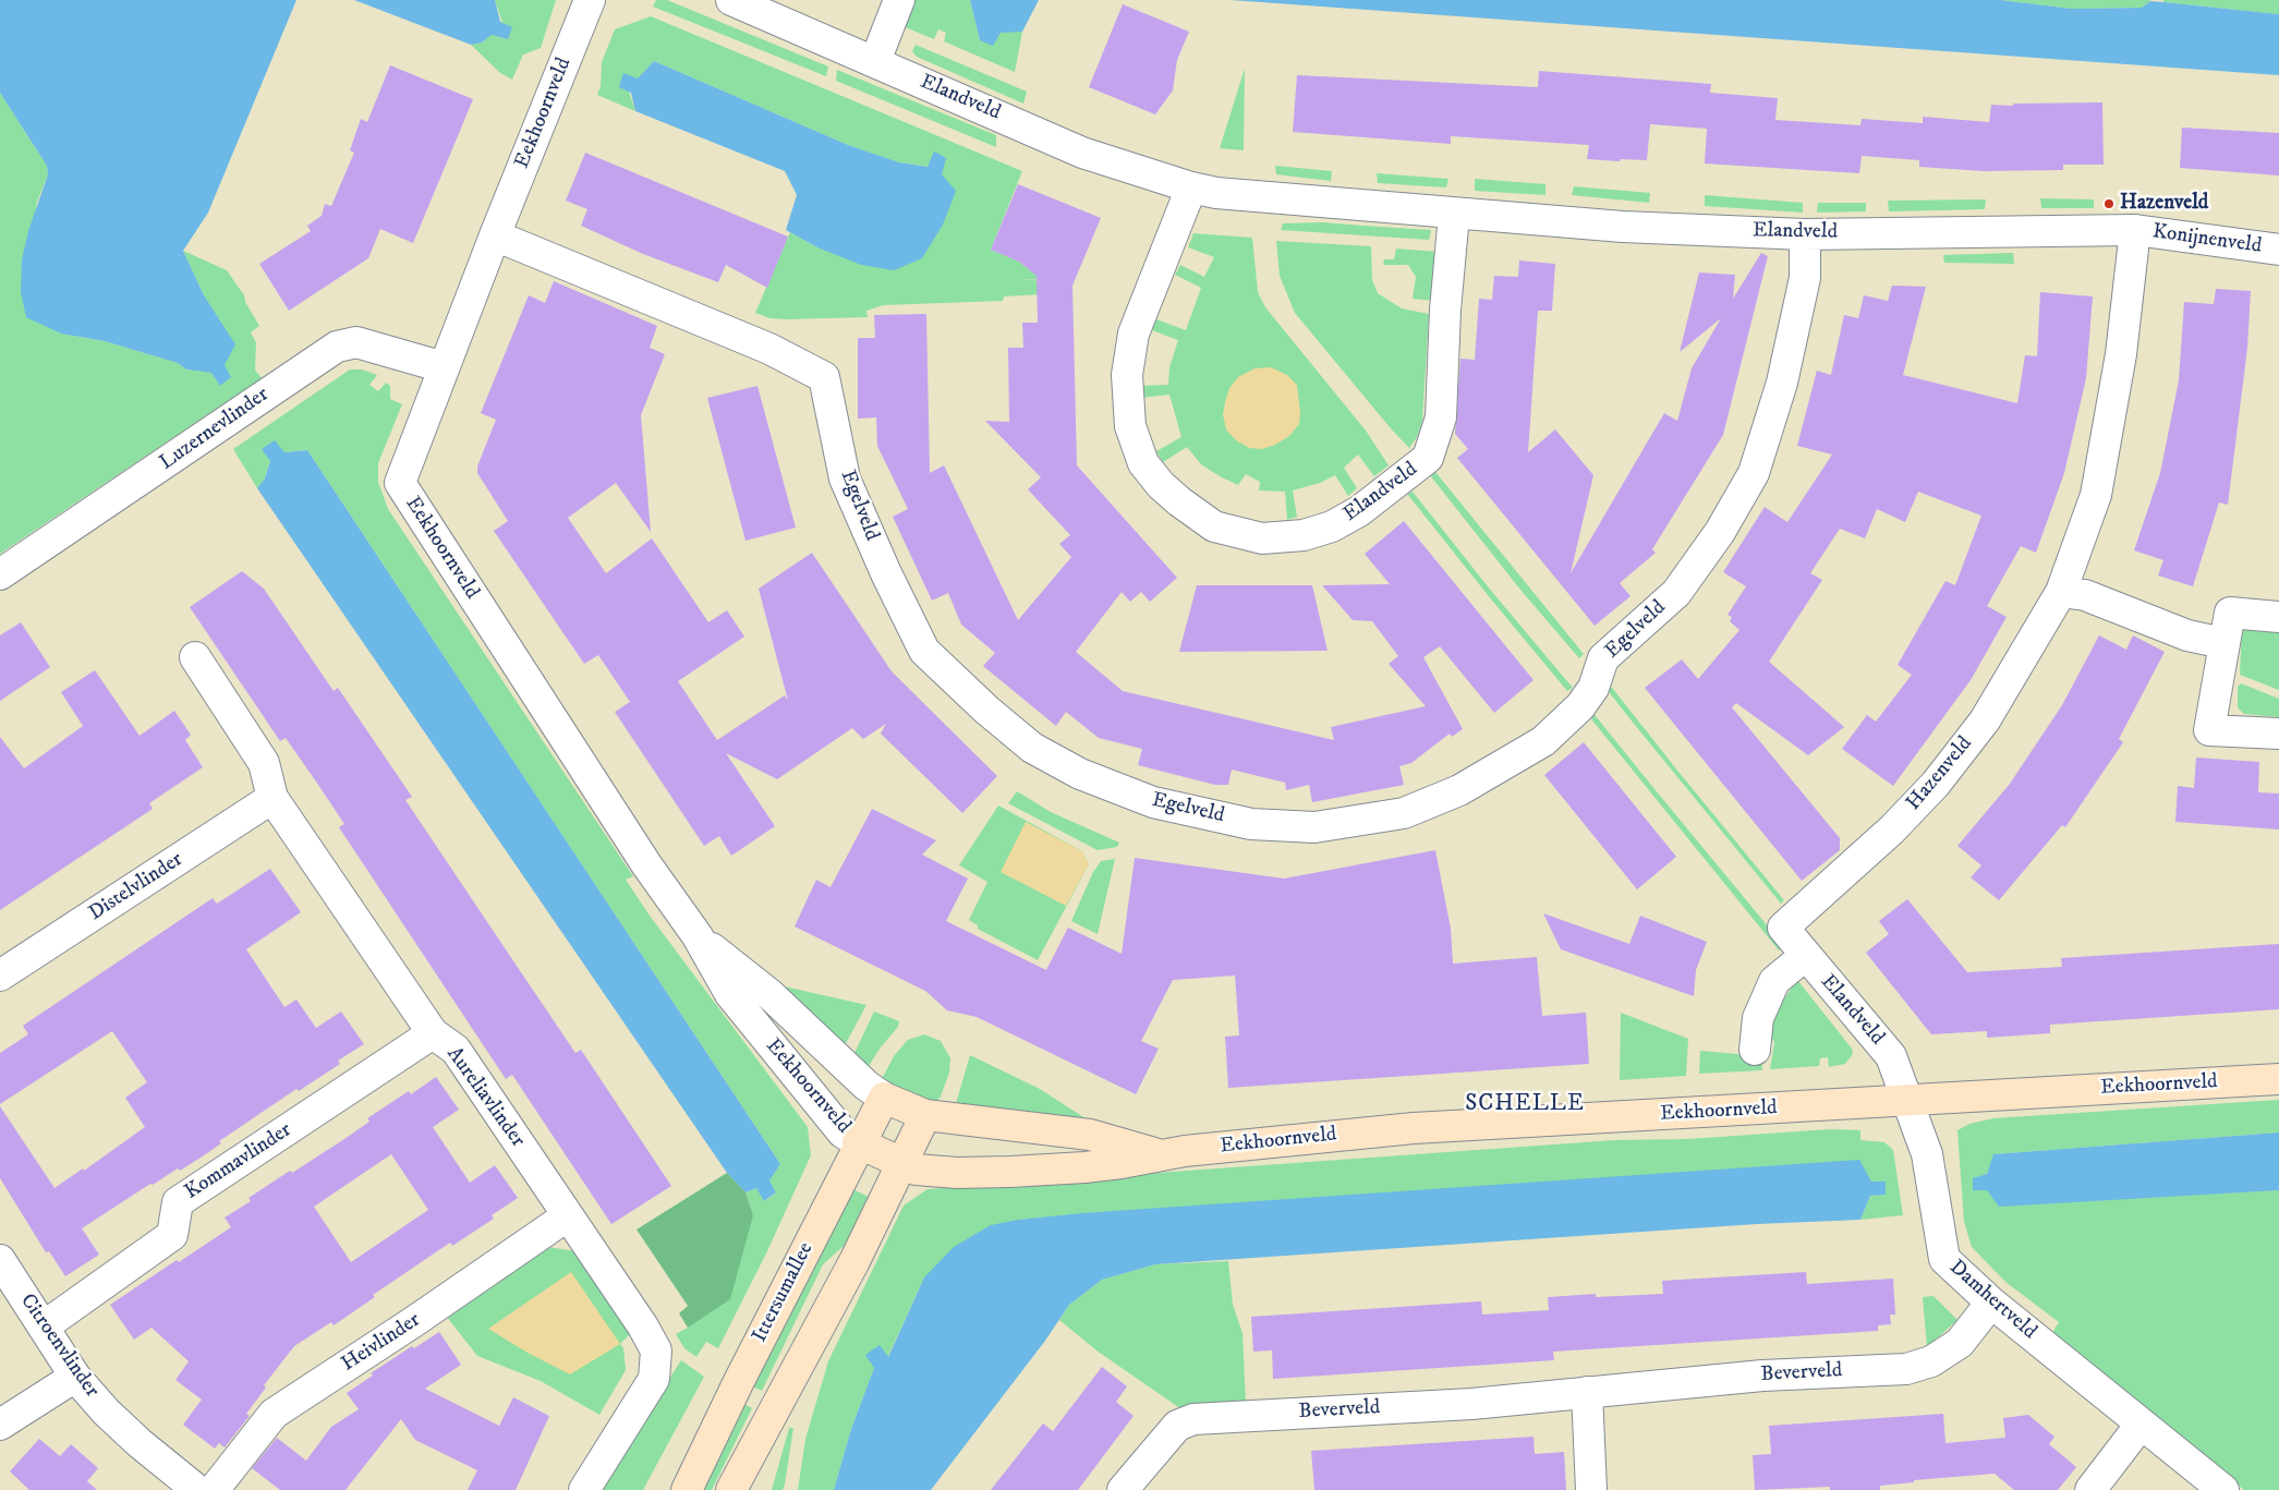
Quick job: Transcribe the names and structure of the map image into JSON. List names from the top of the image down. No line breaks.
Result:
{"streets":{"street":["Elandveld","Eekhoornveld","Konijnenveld","Luzernevlinder","Egelveld","Hazenveld","Distelvlinder","Aureliavlinder","Kommavlinder","Ittersumallee","Damhertveld","Heivlinder","Citroenvlinder","Beverveld"]},"crossings":[["Elandveld","Eekhoornveld"],["Elandveld","Konijnenveld"],["Elandveld","Egelveld"],["Elandveld","Hazenveld"],["Elandveld","Damhertveld"],["Eekhoornveld","Luzernevlinder"],["Eekhoornveld","Egelveld"],["Eekhoornveld","Ittersumallee"],["Eekhoornveld","Damhertveld"],["Konijnenveld","Hazenveld"],["Distelvlinder","Aureliavlinder"],["Aureliavlinder","Kommavlinder"],["Aureliavlinder","Heivlinder"],["Kommavlinder","Citroenvlinder"],["Damhertveld","Beverveld"]],"districts":["SCHELLE"],"places":["Hazenveld"]}
